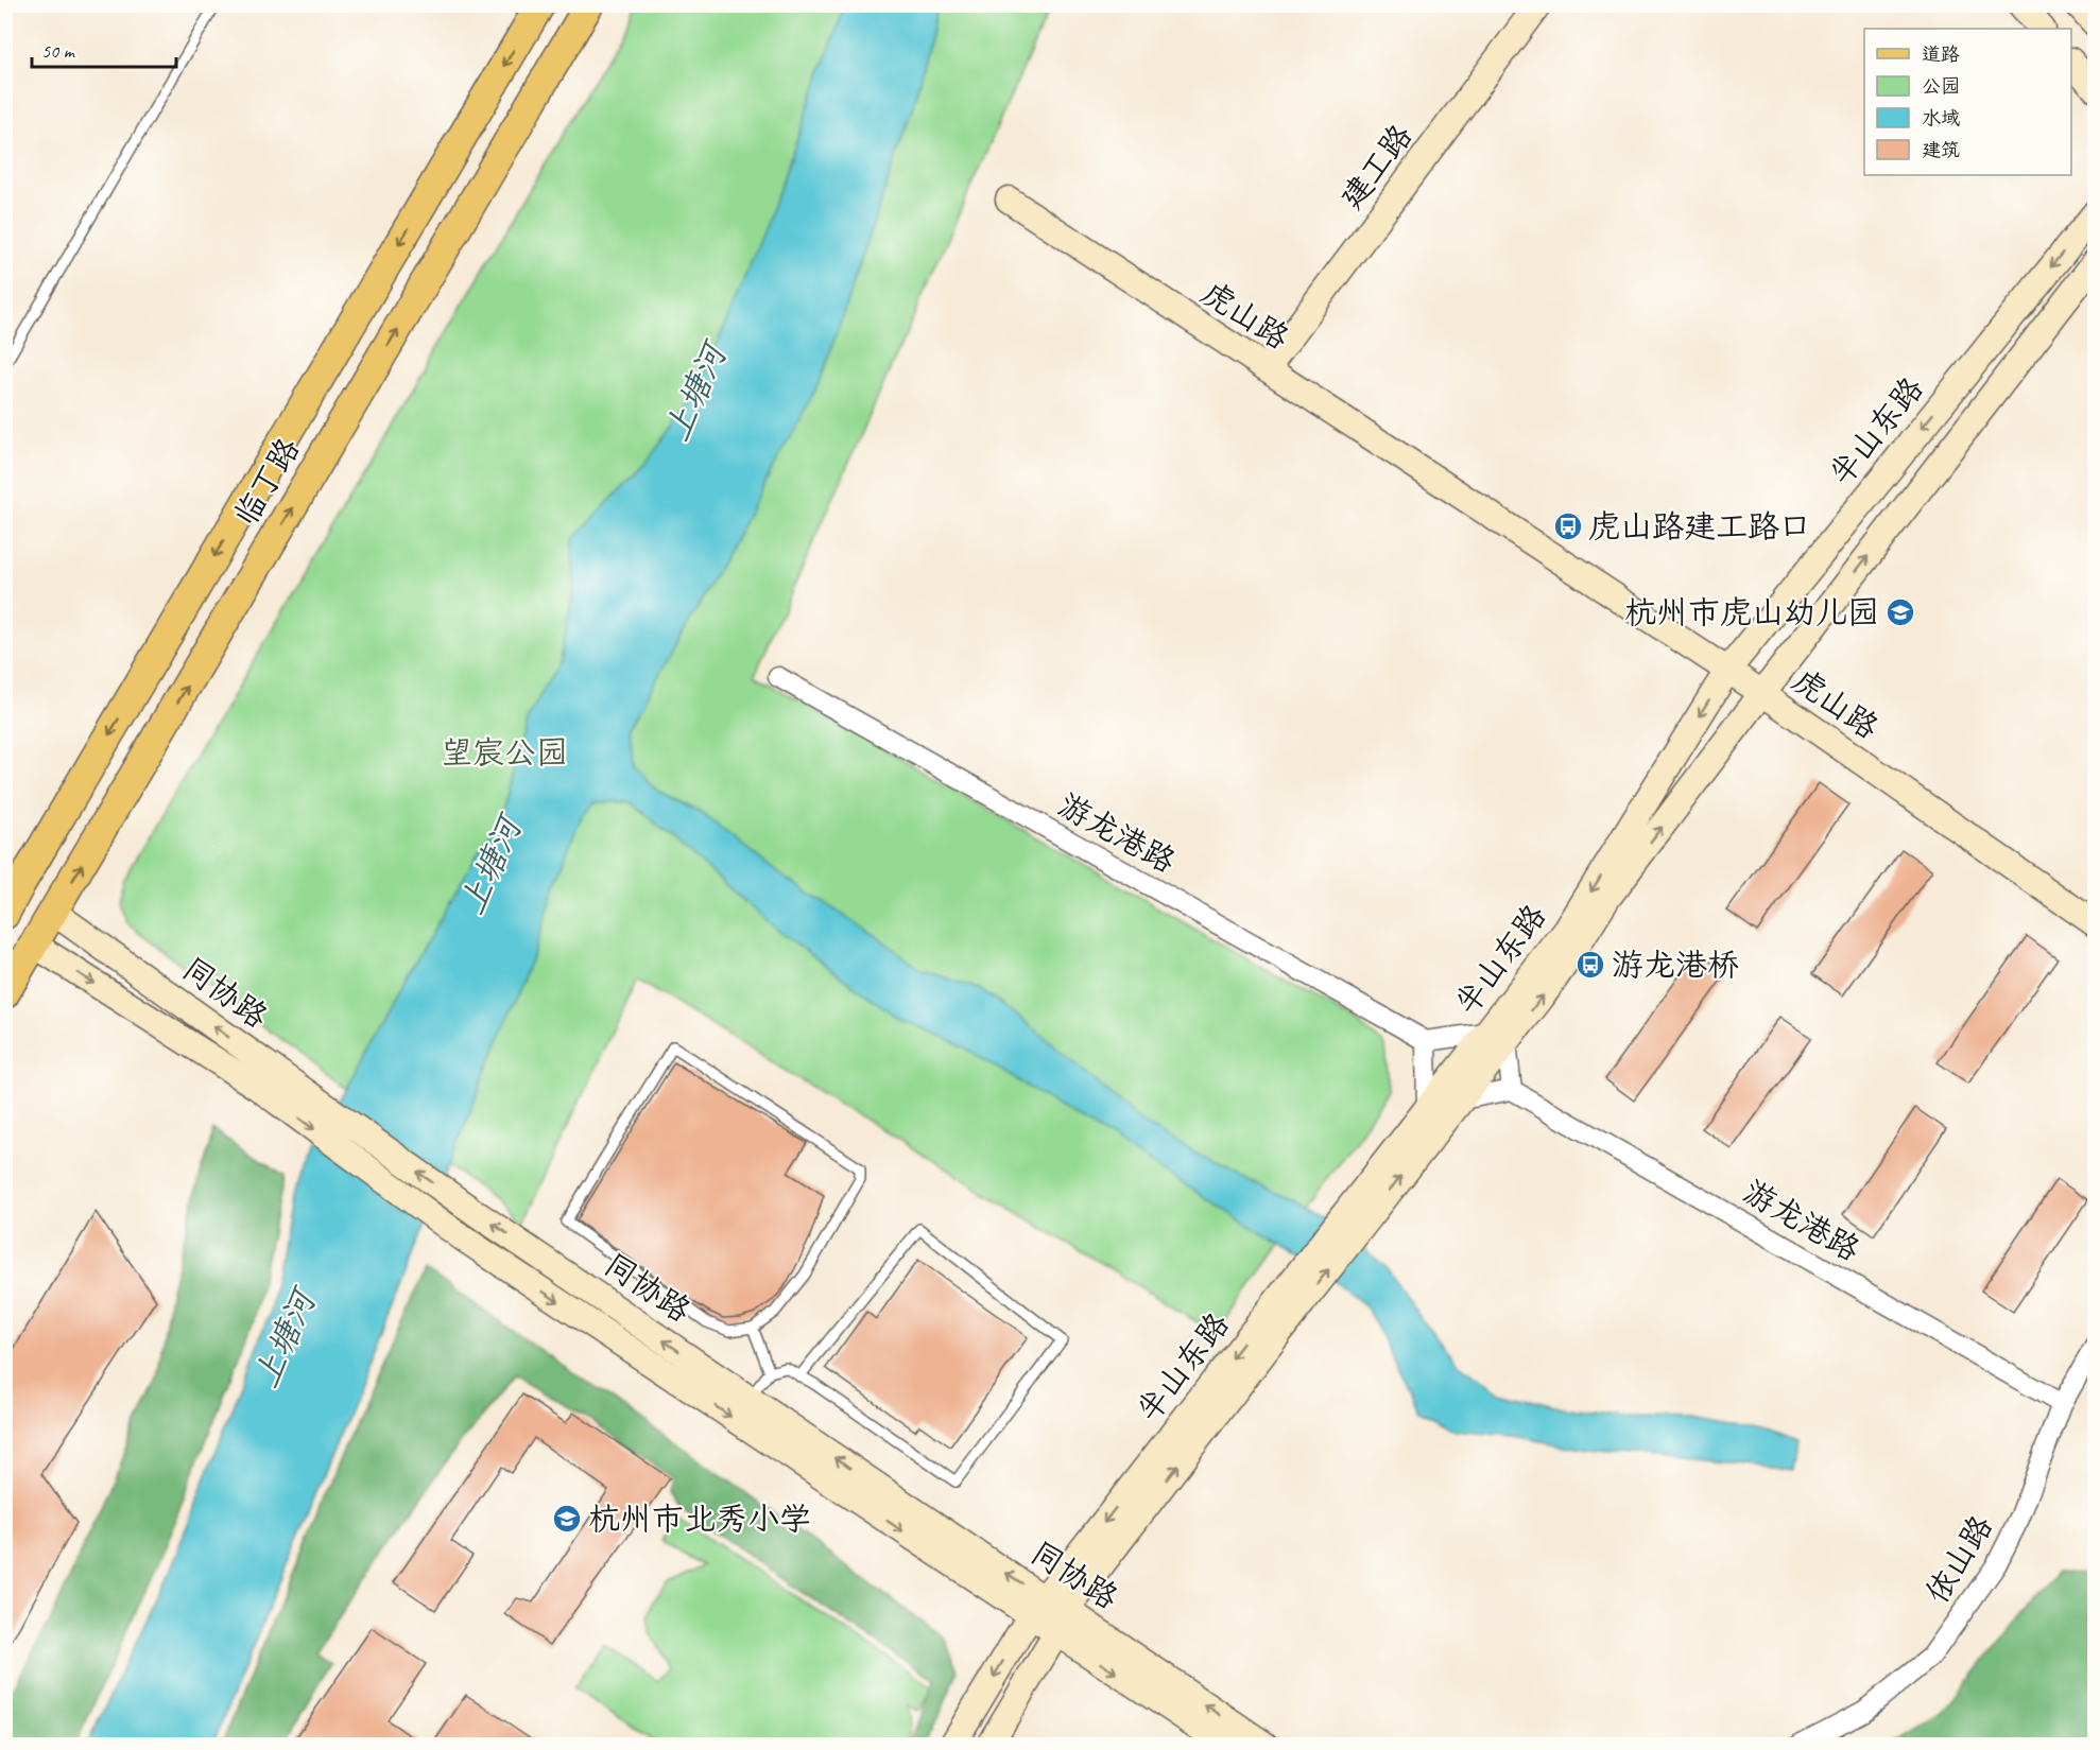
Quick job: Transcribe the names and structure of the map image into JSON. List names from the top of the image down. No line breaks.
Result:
{"streets":{"main road":["建工路","虎山路","半山东路","临丁路","同协路"],"street":["游龙港路","依山路"]},"crossings":[["建工路","虎山路"],["虎山路","半山东路"],["半山东路","同协路"],["临丁路","同协路"],["游龙港路","依山路"]],"water":["上塘河"],"parks":["望宸公园"],"places":{"bus stop":["虎山路建工路口","游龙港桥"],"school or university":["杭州市虎山幼儿园","杭州市北秀小学"]},"legend":["道路","公园","水域","建筑"],"scale_bar":"50 m"}
